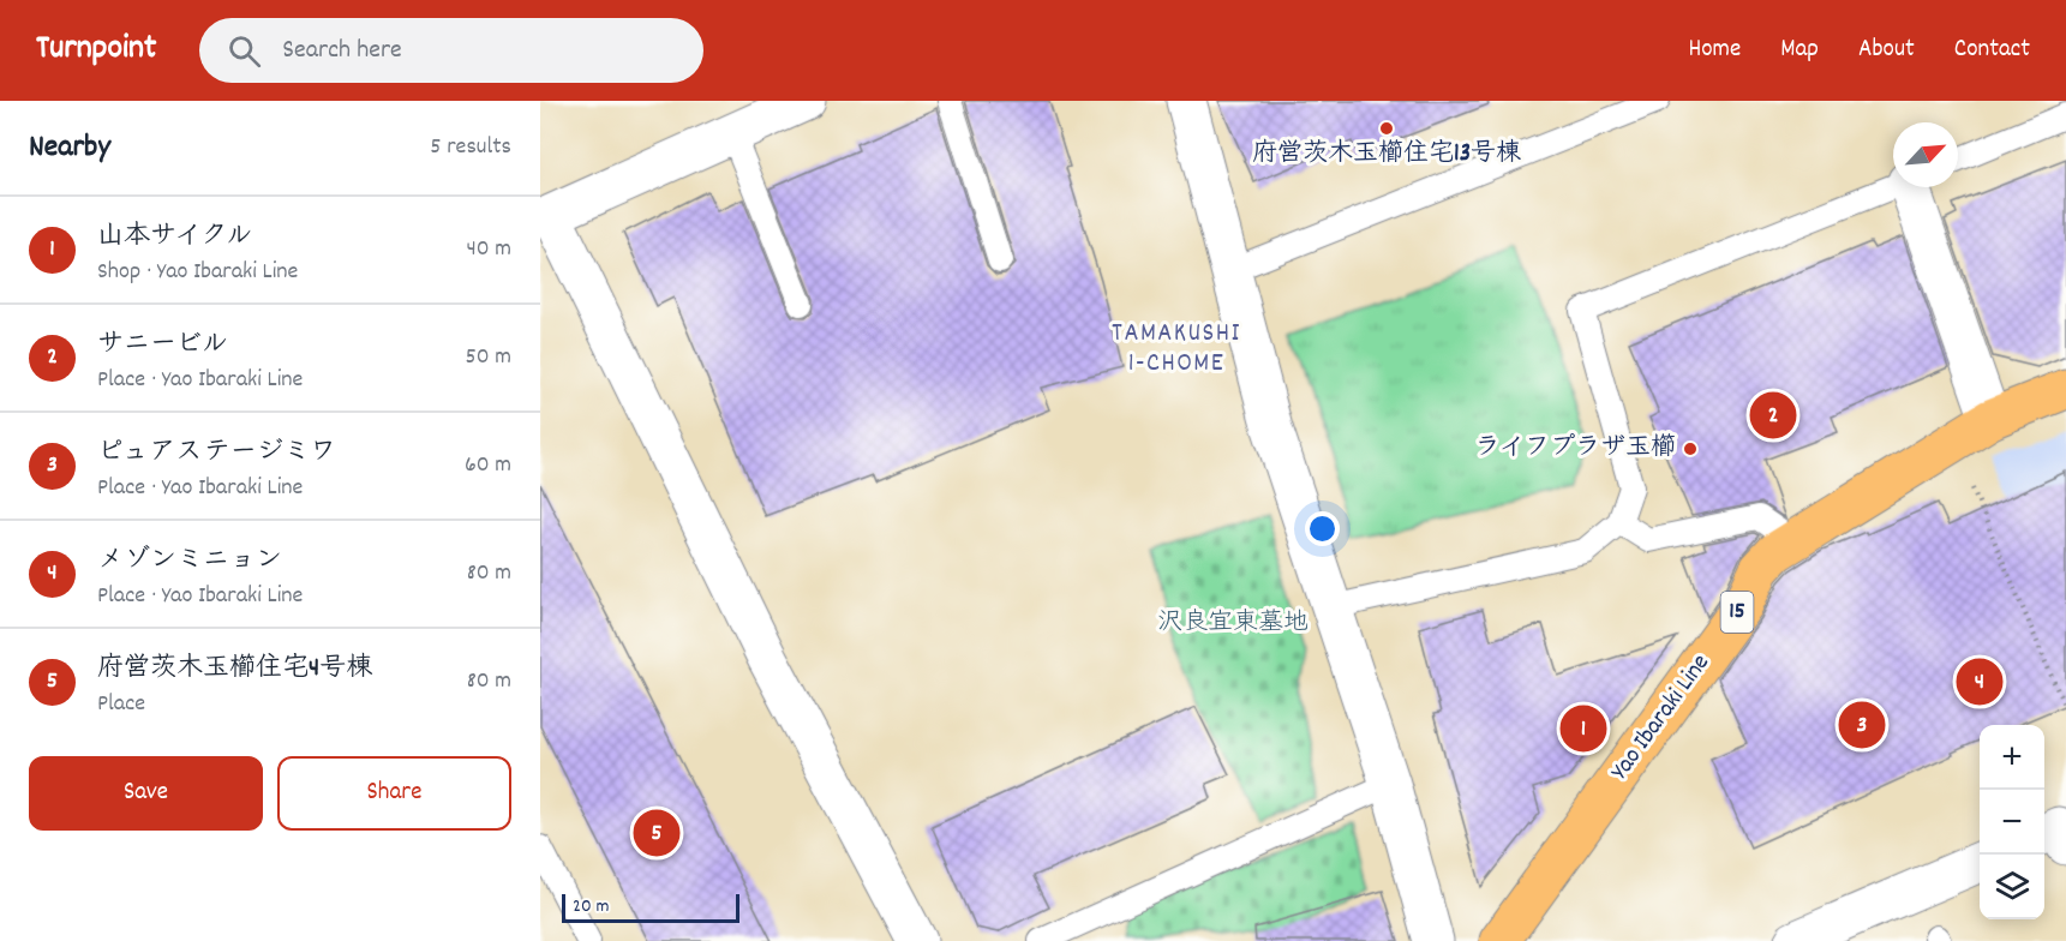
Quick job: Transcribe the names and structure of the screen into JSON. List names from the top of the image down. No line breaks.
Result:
{"streets":{"main road":["15","Yao Ibaraki Line"]},"districts":["TAMAKUSHI 1-CHOME"],"parks":["沢良宜東墓地"],"places":["府営茨木玉櫛住宅13号棟","ライフプラザ玉櫛"],"scale_bar":"20 m","north":"top right","page":{"header":"Turnpoint","search":"Search here","nav":["Home","Map","About","Contact"],"heading":["Nearby","5 results"],"list":[{"mark":"1","name":"山本サイクル","note":"Shop · Yao Ibaraki Line","value":"40 m"},{"mark":"2","name":"サニービル","note":"Place · Yao Ibaraki Line","value":"50 m"},{"mark":"3","name":"ピュアステージミワ","note":"Place · Yao Ibaraki Line","value":"60 m"},{"mark":"4","name":"メゾンミニョン","note":"Place · Yao Ibaraki Line","value":"80 m"},{"mark":"5","name":"府営茨木玉櫛住宅4号棟","note":"Place","value":"80 m"}],"pins":["2","4","3","1","5"],"map_buttons":["+","−"],"buttons":["Save","Share"],"scale":"20 m"}}
